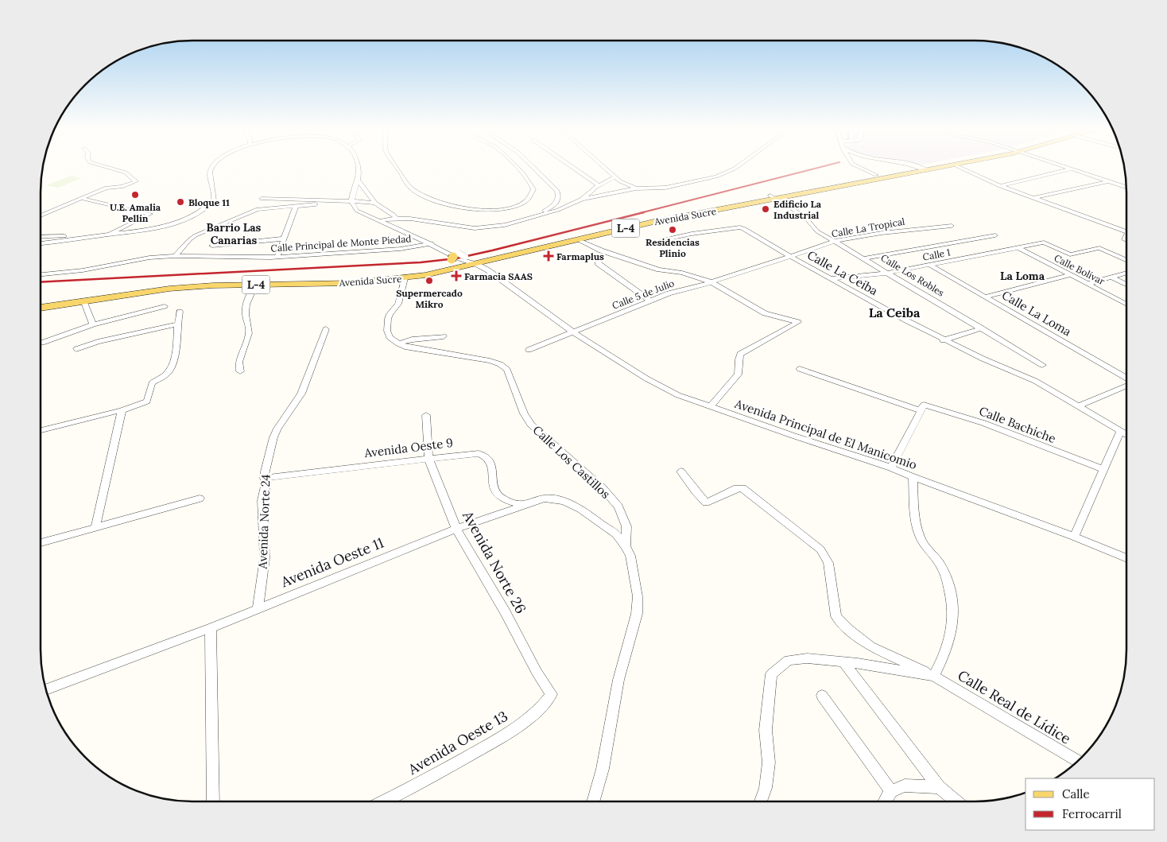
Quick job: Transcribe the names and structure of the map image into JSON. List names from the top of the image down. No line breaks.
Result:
{"streets":{"main road":["Avenida Sucre","L-4"],"street":["Calle La Tropical","Calle Principal de Monte Piedad","Calle 1","Calle Bolívar","Calle La Ceiba","Calle Los Robles","Calle 5 de Julio","Calle La Loma","Calle Bachiche","Avenida Principal de El Manicomio","Avenida Oeste 9","Calle Los Castillos","Avenida Norte 24","Avenida Oeste 11","Avenida Norte 26","Calle Real de Lídice","Avenida Oeste 13"]},"crossings":[["Avenida Sucre","Calle Los Robles"],["Avenida Sucre","Avenida Principal de El Manicomio"],["Calle La Tropical","Calle La Ceiba"],["Calle La Tropical","Calle Los Robles"],["Calle La Tropical","Calle 5 de Julio"],["Calle Principal de Monte Piedad","Avenida Principal de El Manicomio"],["Calle 1","Calle Bolívar"],["Calle 1","Calle La Ceiba"],["Calle 1","Calle Los Robles"],["Calle 1","Calle La Loma"],["Calle La Ceiba","Calle 5 de Julio"],["Calle 5 de Julio","Avenida Principal de El Manicomio"],["Avenida Oeste 9","Avenida Norte 24"],["Avenida Oeste 9","Avenida Oeste 11"],["Avenida Oeste 9","Avenida Norte 26"],["Calle Los Castillos","Avenida Oeste 11"],["Avenida Norte 24","Avenida Oeste 11"],["Avenida Oeste 11","Avenida Norte 26"],["Avenida Norte 26","Avenida Oeste 13"]],"districts":["Barrio Las Canarias","La Loma","La Ceiba"],"places":{"other":["U.E. Amalia Pellín","Bloque 11","Edificio La Industrial","Residencias Plinio","Supermercado Mikro"],"health":["Farmaplus","Farmacia SAAS"]},"legend":["Calle","Ferrocarril"]}
